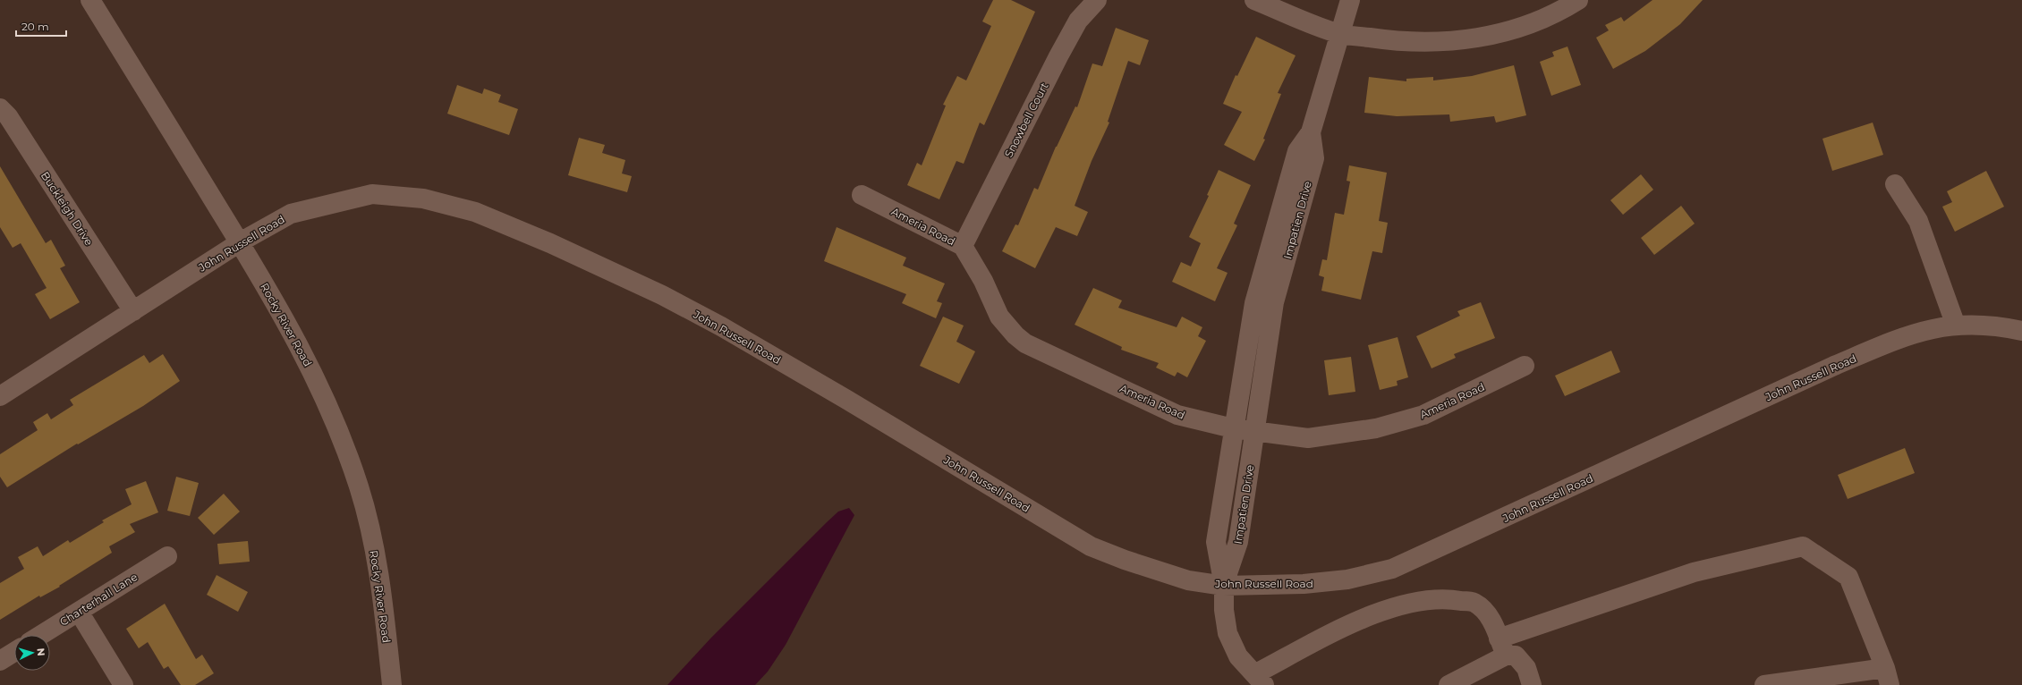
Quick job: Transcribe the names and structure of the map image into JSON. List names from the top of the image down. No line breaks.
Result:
{"streets":{"street":["Snowbell Court","Buckleigh Drive","Impatien Drive","Ameria Road","John Russell Road","Rocky River Road","Charterhall Lane"]},"crossings":[["Snowbell Court","Ameria Road"],["Buckleigh Drive","John Russell Road"],["Impatien Drive","Ameria Road"],["Impatien Drive","John Russell Road"],["John Russell Road","Rocky River Road"]],"scale_bar":"20 m","north":"right"}
